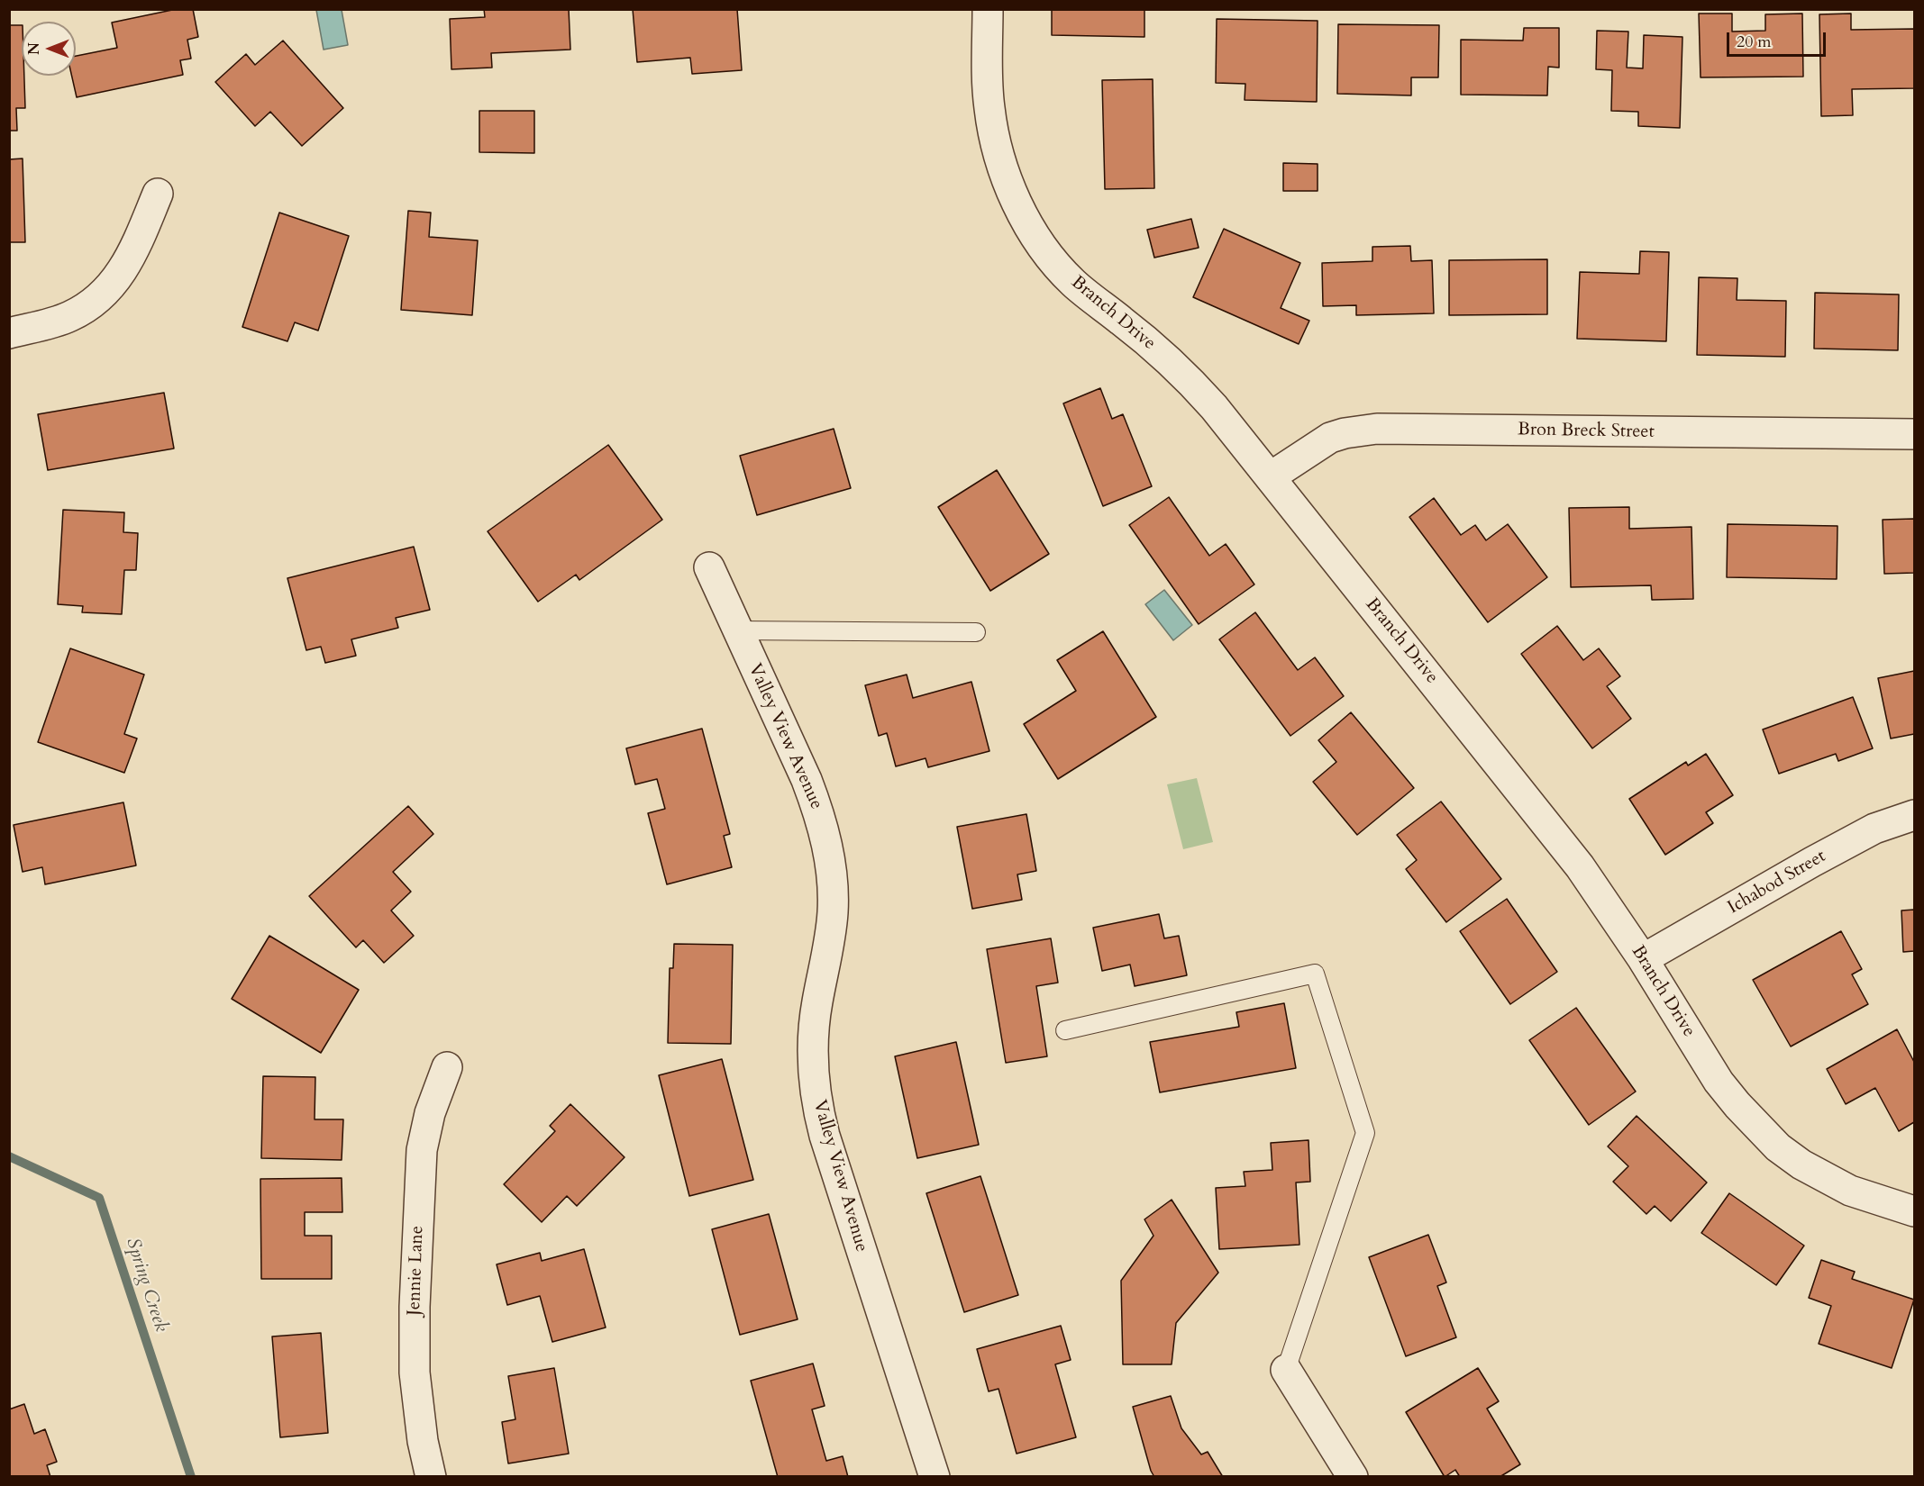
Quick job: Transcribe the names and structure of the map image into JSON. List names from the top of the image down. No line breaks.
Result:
{"streets":{"street":["Branch Drive","Bron Breck Street","Valley View Avenue","Ichabod Street","Jennie Lane"]},"crossings":[["Branch Drive","Bron Breck Street"],["Branch Drive","Ichabod Street"]],"water":["Spring Creek"],"scale_bar":"20 m","north":"left"}
